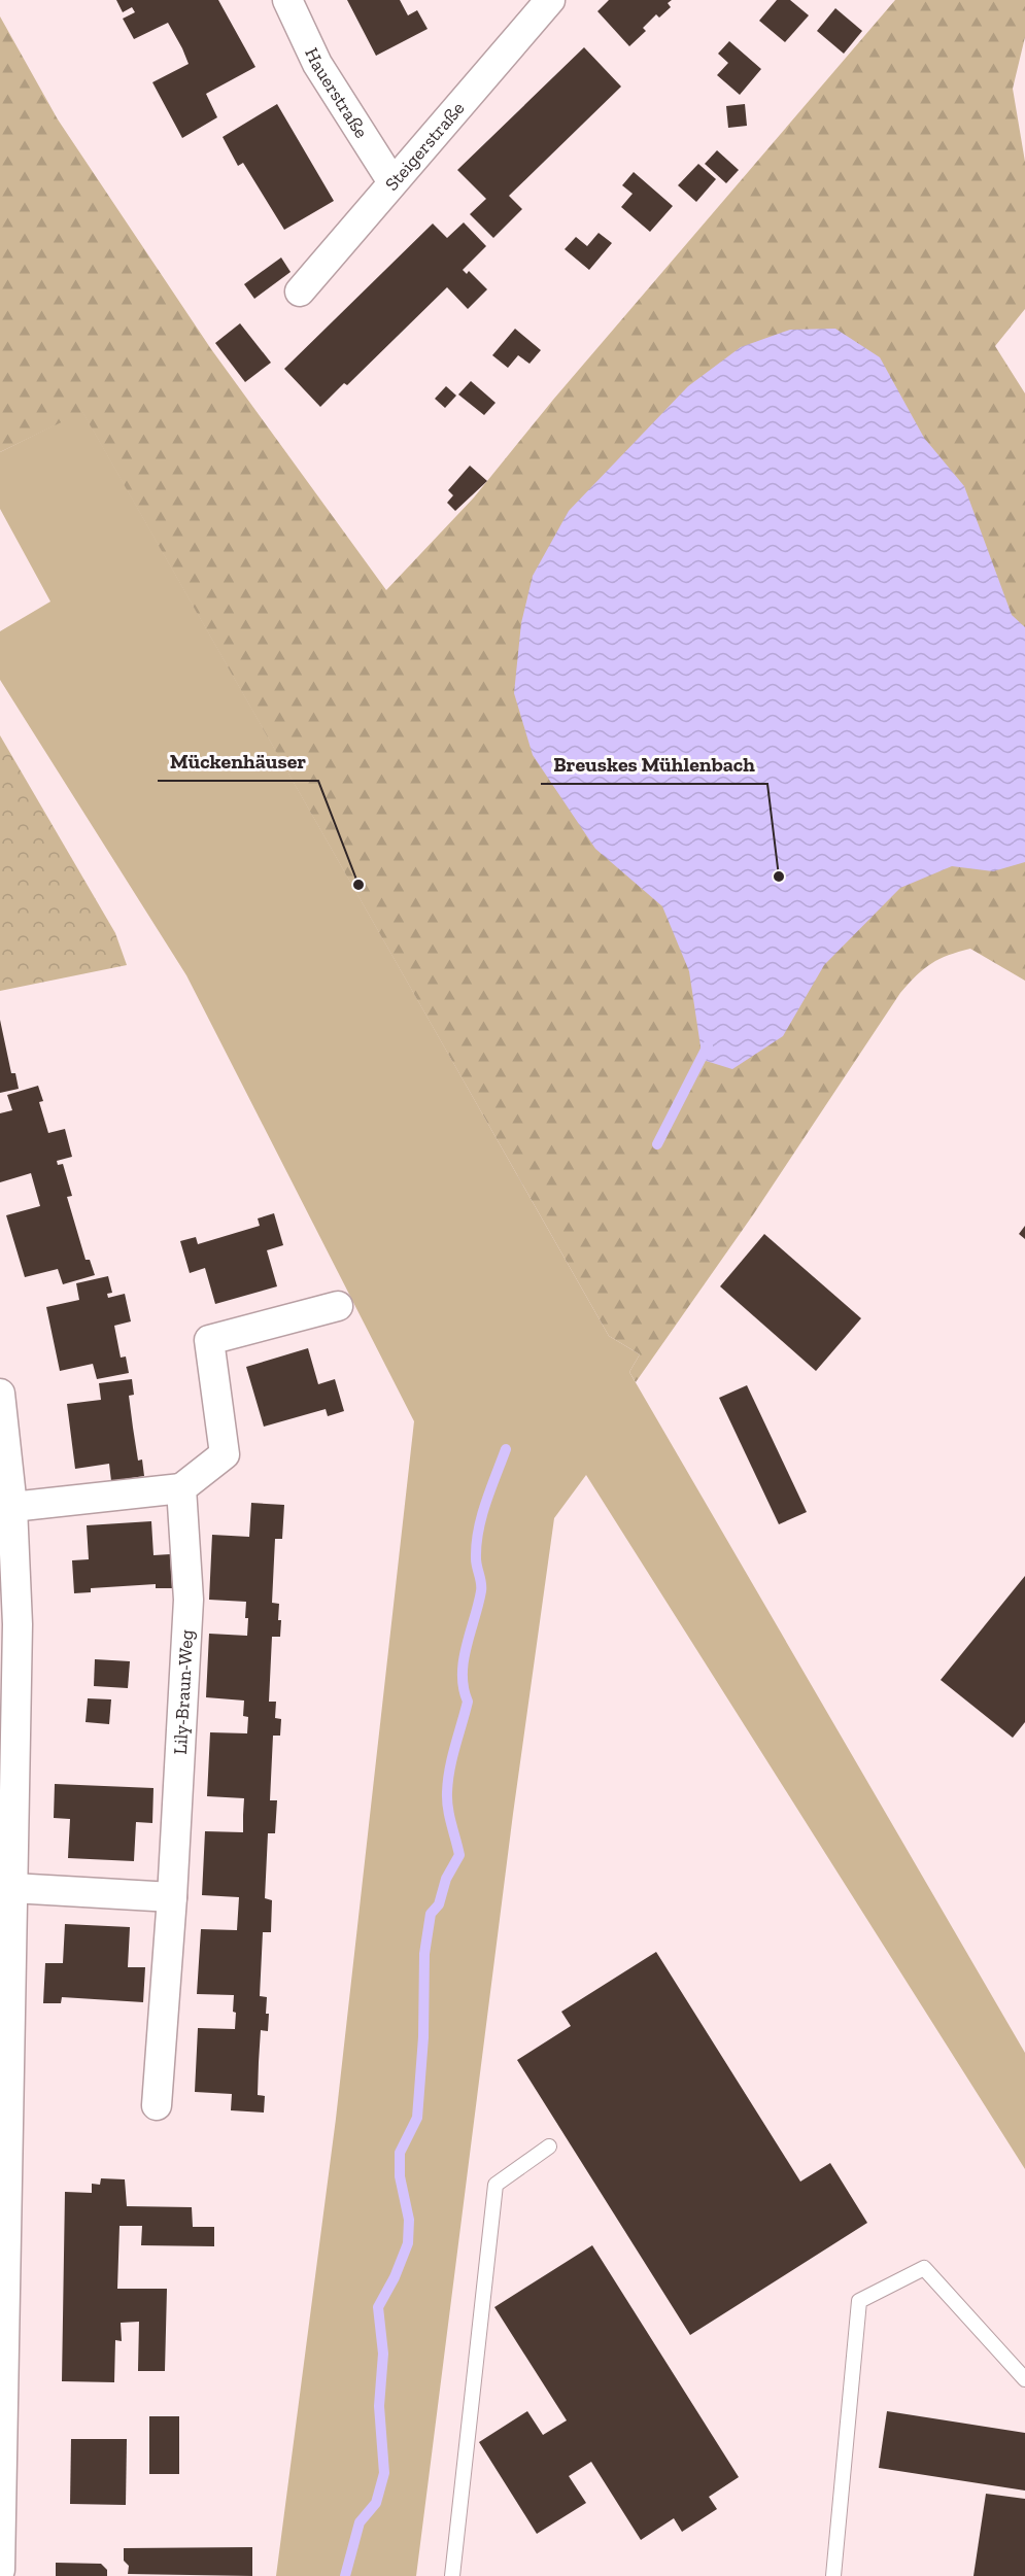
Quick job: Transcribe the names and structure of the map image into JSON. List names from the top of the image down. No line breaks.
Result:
{"streets":{"street":["Hauerstraße","Steigerstraße","Lily-Braun-Weg"]},"crossings":[["Hauerstraße","Steigerstraße"]],"places":["Breuskes Mühlenbach","Mückenhäuser"]}
